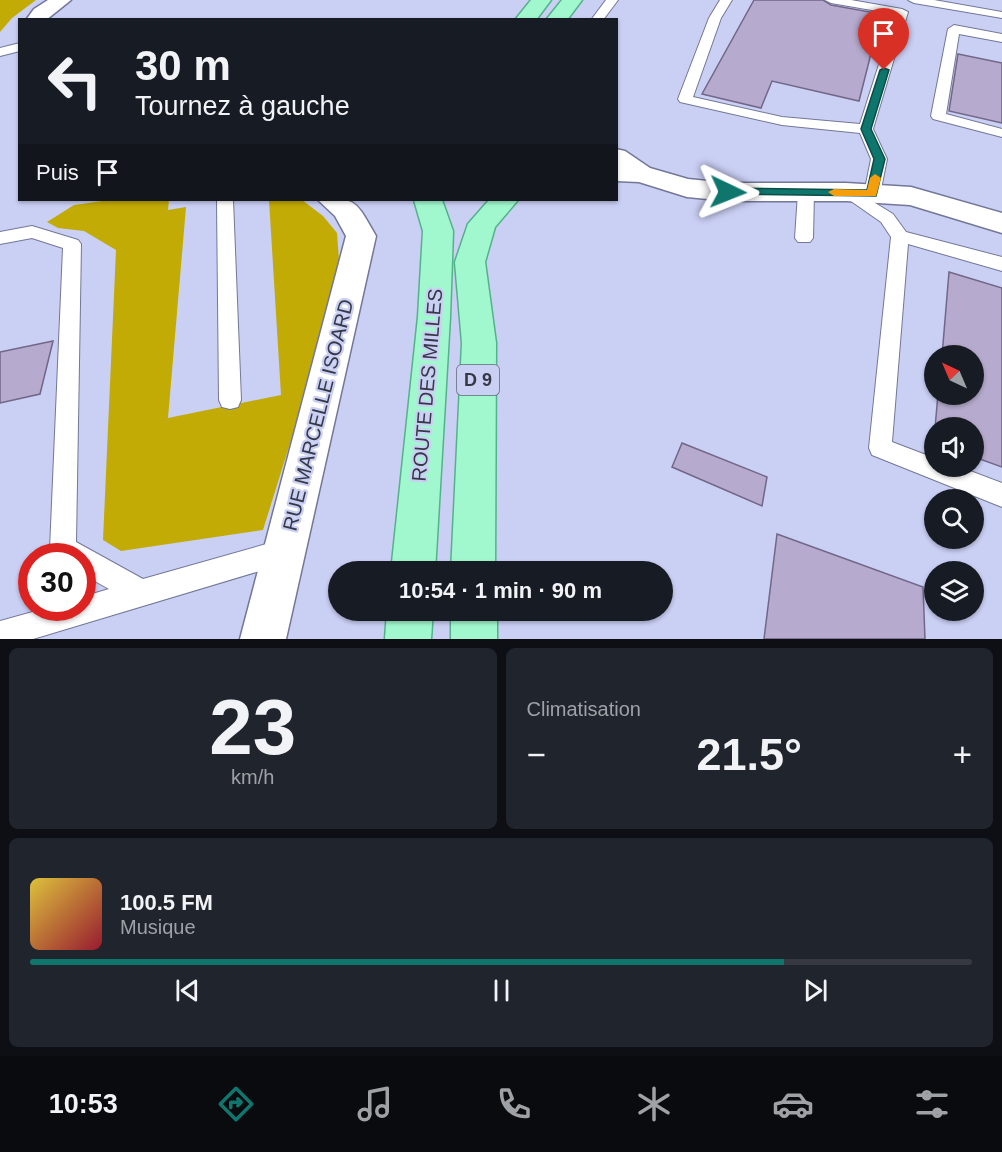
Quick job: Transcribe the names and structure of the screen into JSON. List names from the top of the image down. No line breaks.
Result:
{"streets":{"main road":["D 9","ROUTE DES MILLES"],"street":["RUE MARCELLE ISOARD"]},"north":"top left","page":{"turn":["30 m","Tournez à gauche"],"then":"Puis","limit":"30","trip":"10:54 · 1 min · 90 m","tile":[["23","km/h"],"Climatisation"],"heat":["−","21.5°","+"],"song":["100.5 FM","Musique"],"tabs":"10:53"}}
